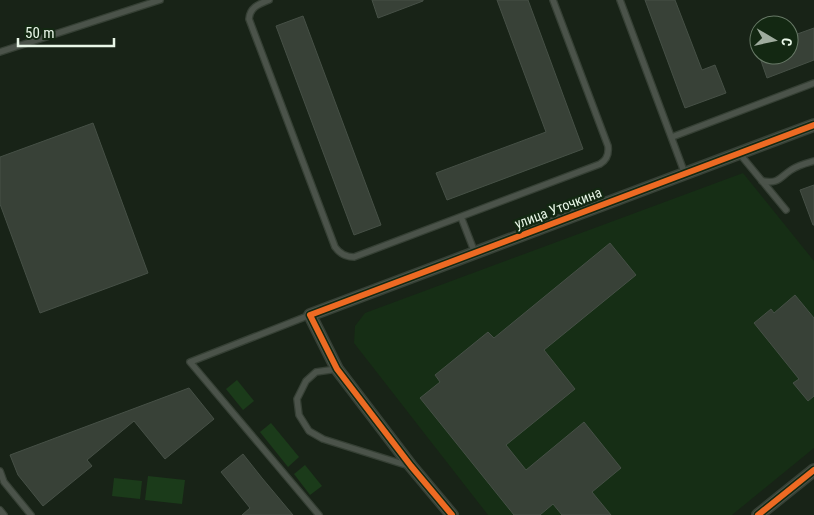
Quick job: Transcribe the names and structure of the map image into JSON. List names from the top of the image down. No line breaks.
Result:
{"streets":{"street":["улица Уточкина"]},"scale_bar":"50 m","north":"right"}
